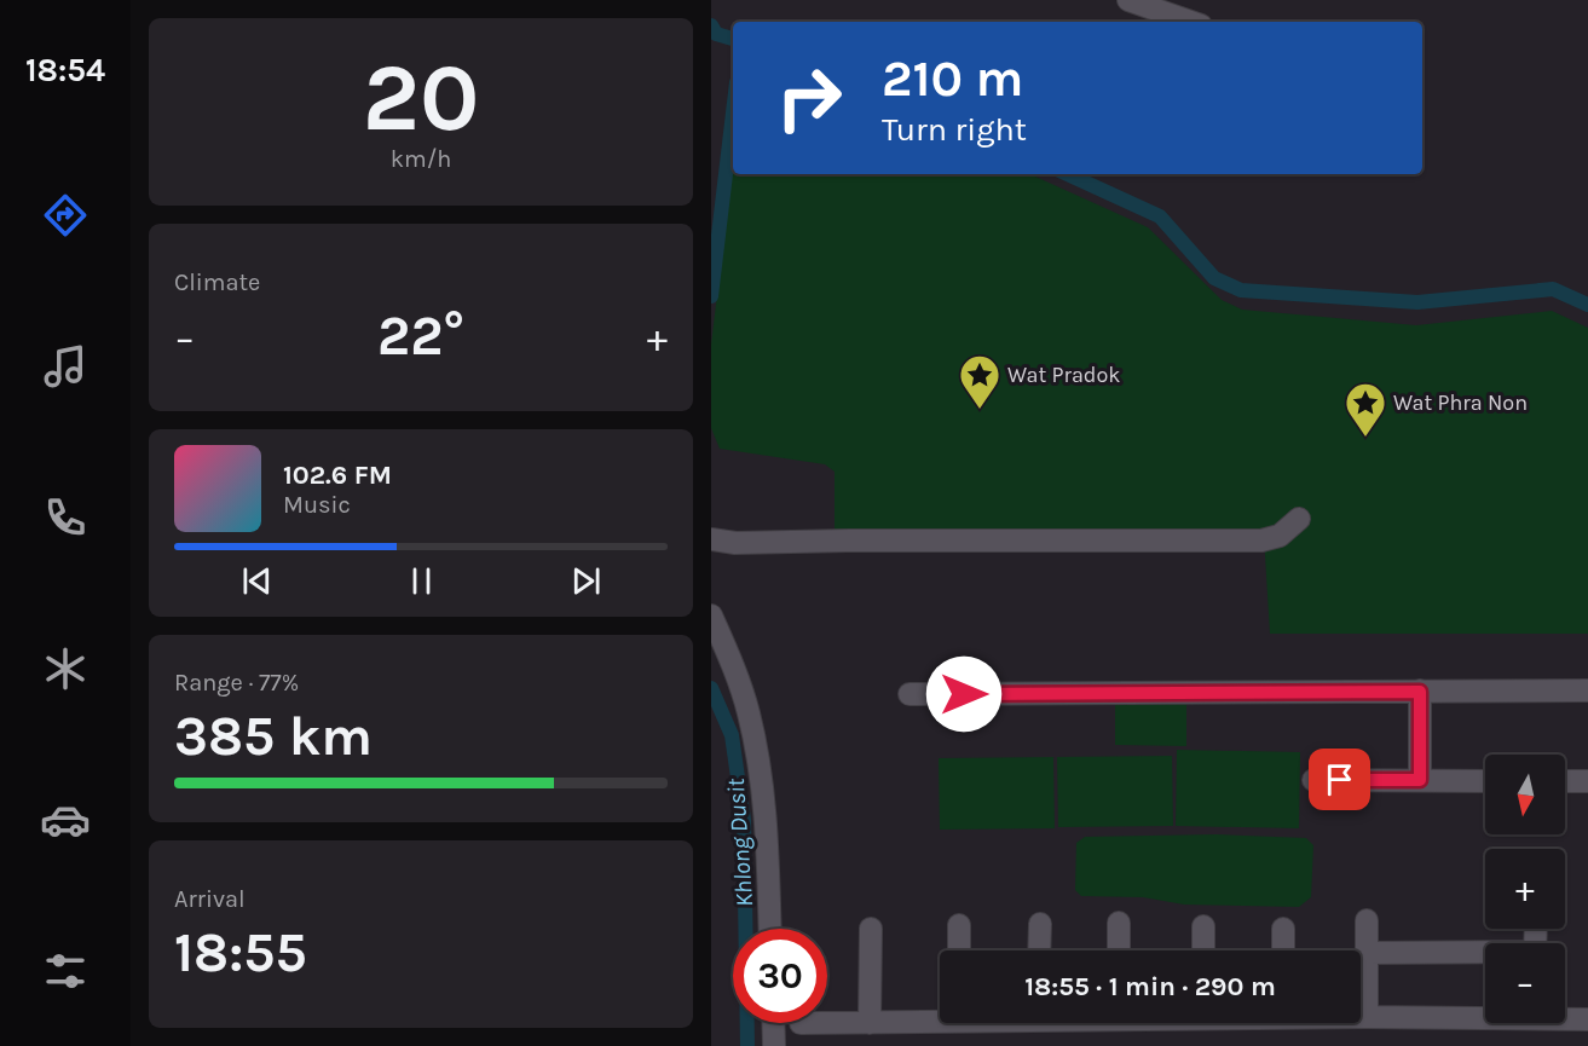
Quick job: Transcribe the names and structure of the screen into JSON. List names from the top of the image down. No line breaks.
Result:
{"water":["Khlong Dusit"],"places":{"place":["Wat Pradok","Wat Phra Non"]},"north":"bottom","page":{"tabs":"18:54","tile":[["20","km/h"],"Climate",["Range · 77%","385 km"],["Arrival","18:55"]],"turn":["210 m","Turn right"],"heat":["−","22°","+"],"song":["102.6 FM","Music"],"map_buttons":["+","−"],"limit":"30","trip":"18:55 · 1 min · 290 m"}}
